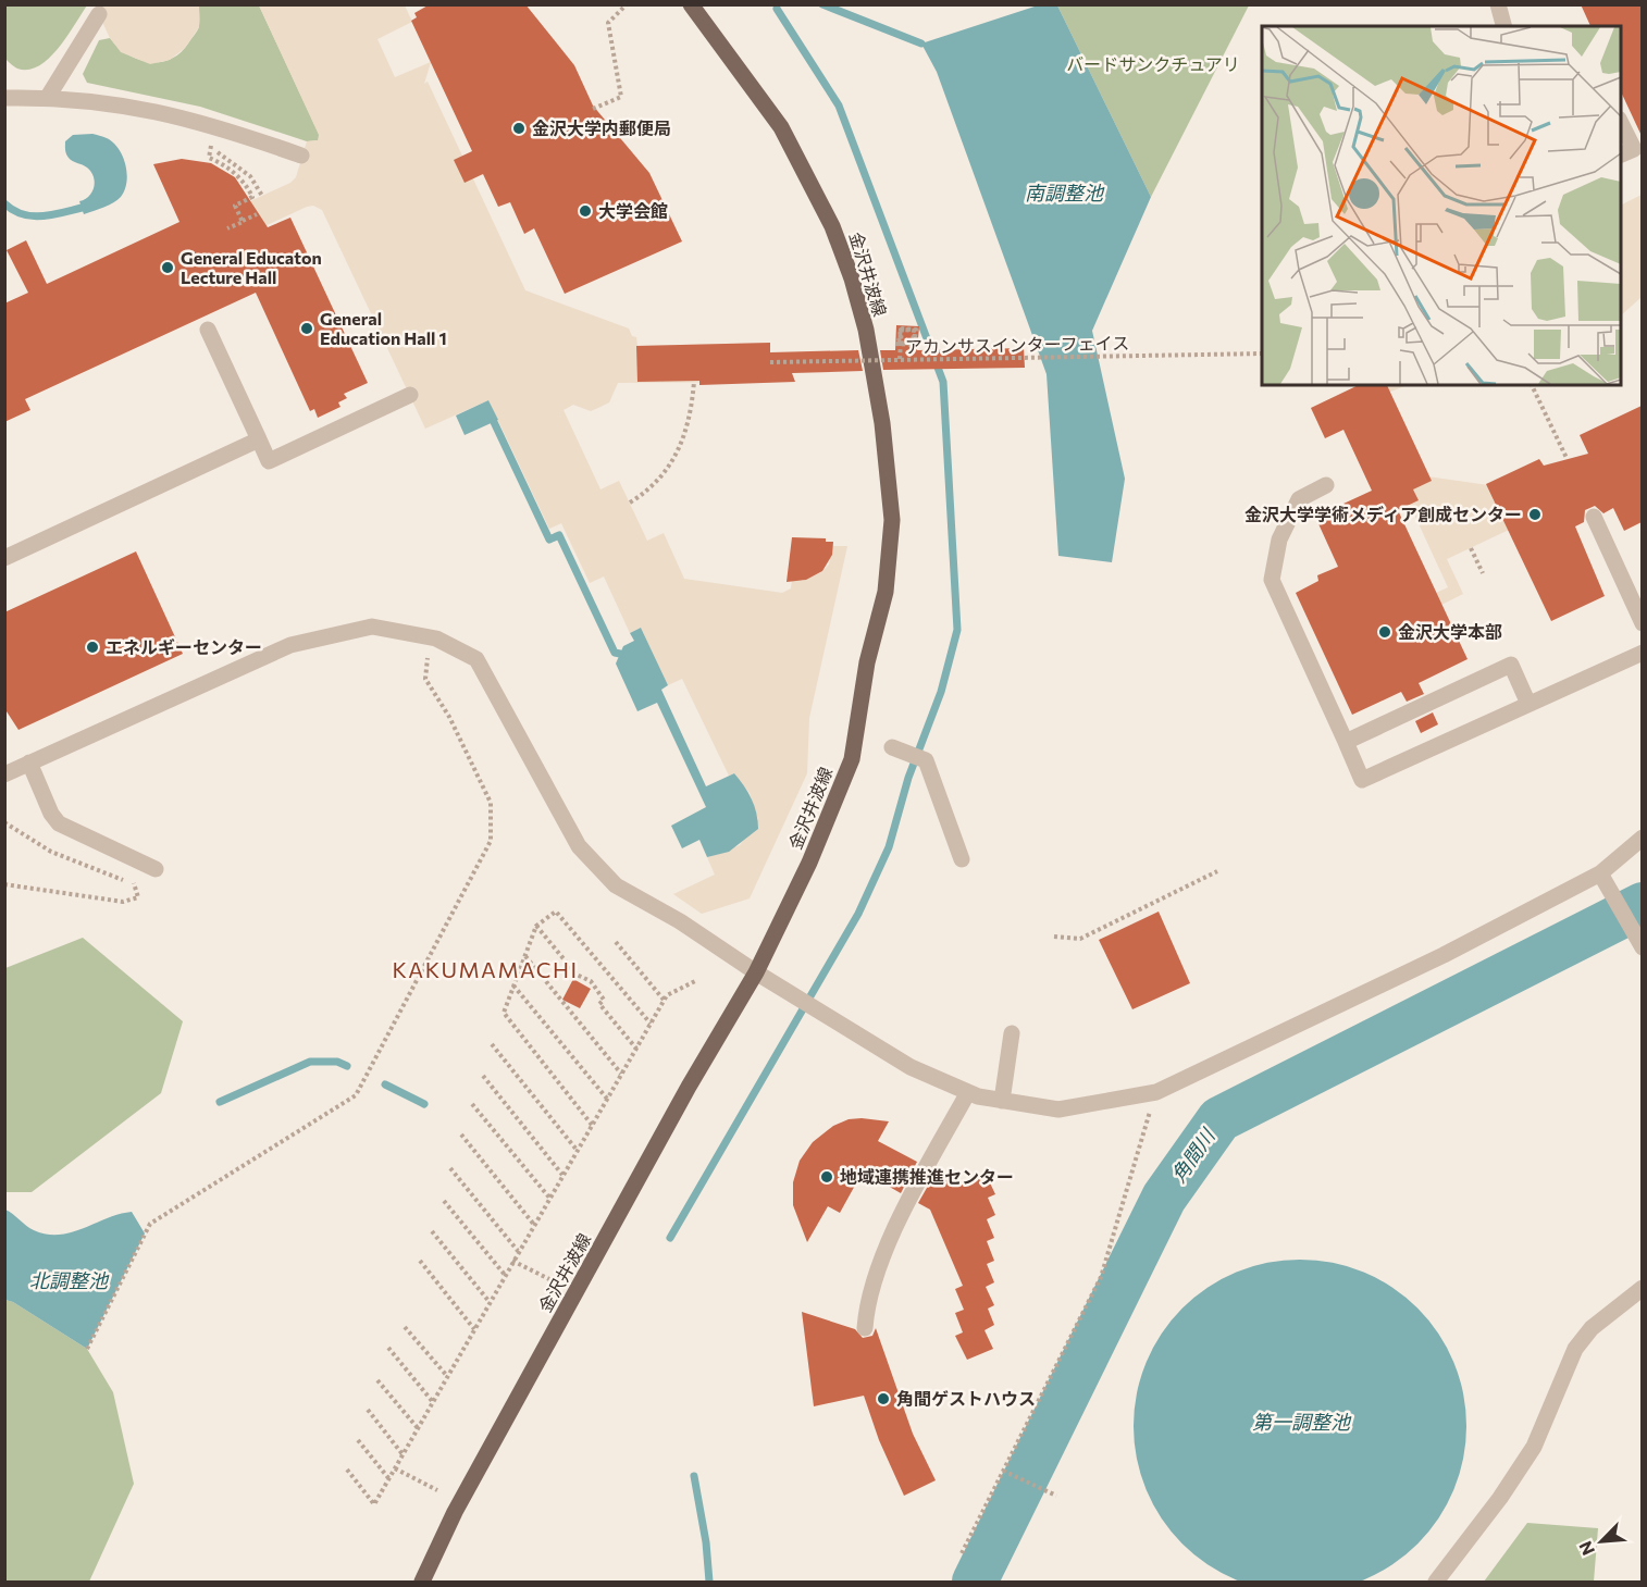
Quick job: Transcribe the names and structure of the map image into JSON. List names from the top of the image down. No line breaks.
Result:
{"streets":{"main road":["金沢井波線"],"path":["アカンサスインターフェイス"]},"districts":["KAKUMAMACHI"],"water":["南調整池","角間川","北調整池","第一調整池"],"parks":["バードサンクチュアリ"],"places":["金沢大学内郵便局","大学会館","General Educaton Lecture Hall","General Education Hall 1","金沢大学学術メディア創成センター","金沢大学本部","エネルギーセンター","地域連携推進センター","角間ゲストハウス"],"north":"bottom left"}
